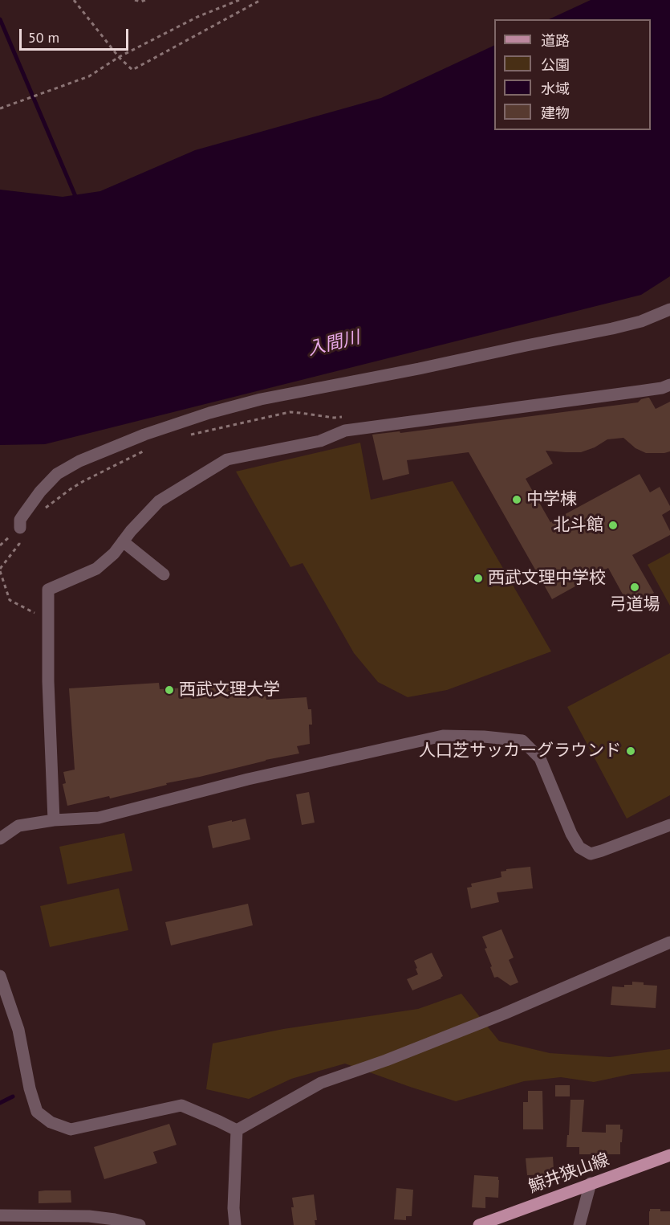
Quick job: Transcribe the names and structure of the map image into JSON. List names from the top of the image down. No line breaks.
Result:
{"streets":{"main road":["鯨井狭山線"]},"water":["入間川"],"places":["中学棟","北斗館","西武文理中学校","弓道場","西武文理大学","人口芝サッカーグラウンド"],"legend":["道路","公園","水域","建物"],"scale_bar":"50 m"}
